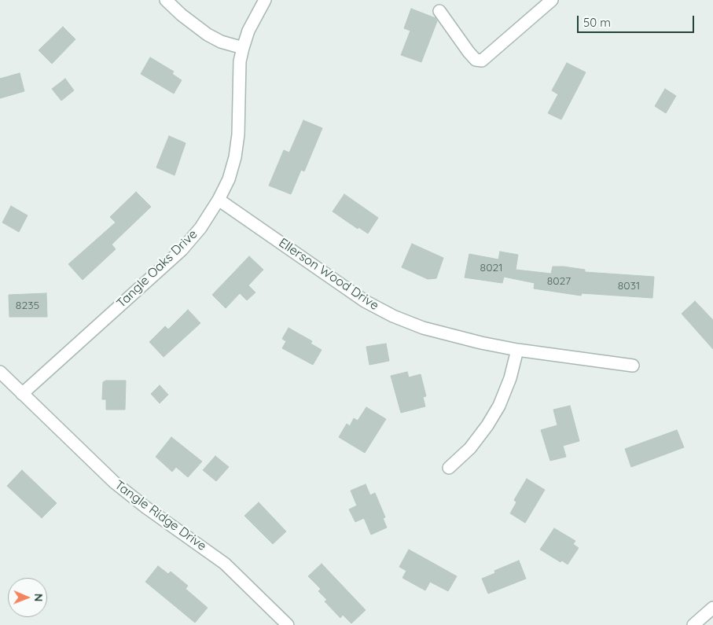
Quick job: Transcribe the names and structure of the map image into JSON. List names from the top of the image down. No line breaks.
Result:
{"streets":{"street":["Tangle Oaks Drive","Ellerson Wood Drive","Tangle Ridge Drive"]},"crossings":[["Tangle Oaks Drive","Ellerson Wood Drive"],["Tangle Oaks Drive","Tangle Ridge Drive"]],"house_numbers":["8021","8027","8031","8235"],"scale_bar":"50 m","north":"right"}
